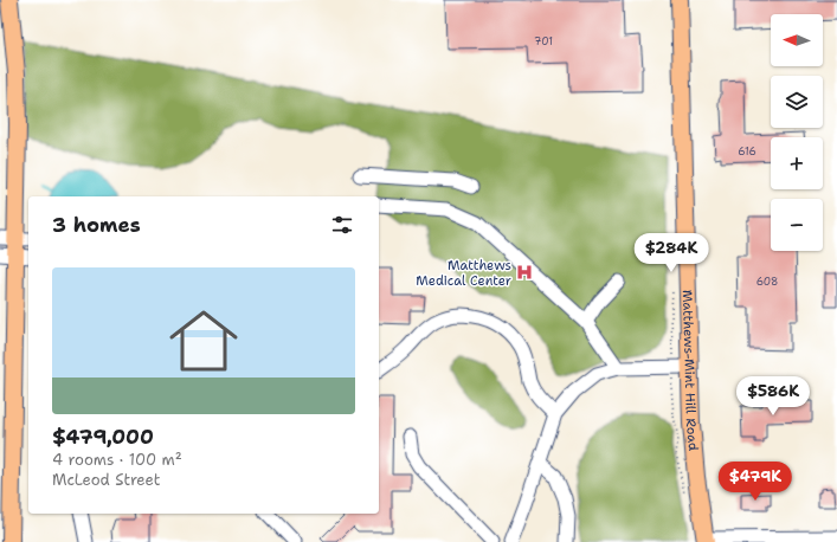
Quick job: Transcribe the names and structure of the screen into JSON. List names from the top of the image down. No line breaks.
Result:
{"streets":{"main road":["Matthews-Mint Hill Road"]},"places":{"hospital":["Matthews Medical Center"]},"house_numbers":["701","616","608"],"north":"left","page":{"map_buttons":["+","−"],"heading":"3 homes","price":["$284K","$586K","$479K"],"list":[{"name":"$479,000","note":"4 rooms · 100 m² · McLeod Street"}]}}
